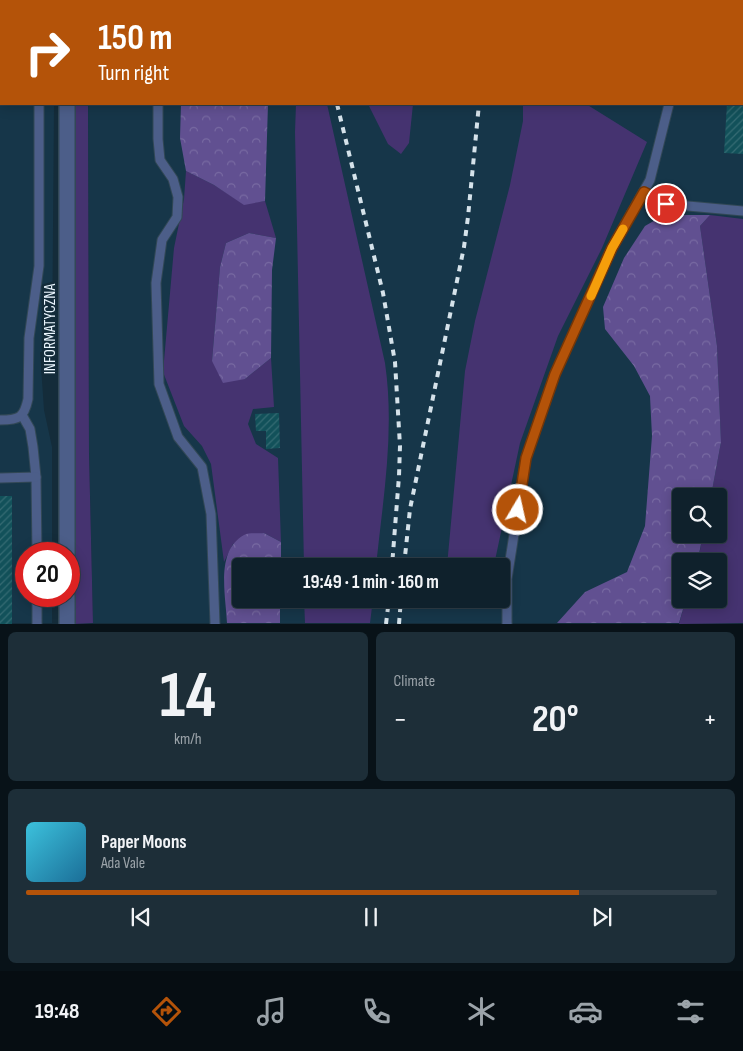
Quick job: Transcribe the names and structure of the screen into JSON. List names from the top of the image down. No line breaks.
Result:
{"streets":{"street":["INFORMATYCZNA"]},"page":{"turn":["150 m","Turn right"],"limit":"20","trip":"19:49 · 1 min · 160 m","tile":[["14","km/h"],"Climate"],"heat":["−","20°","+"],"song":["Paper Moons","Ada Vale"],"tabs":"19:48"}}
